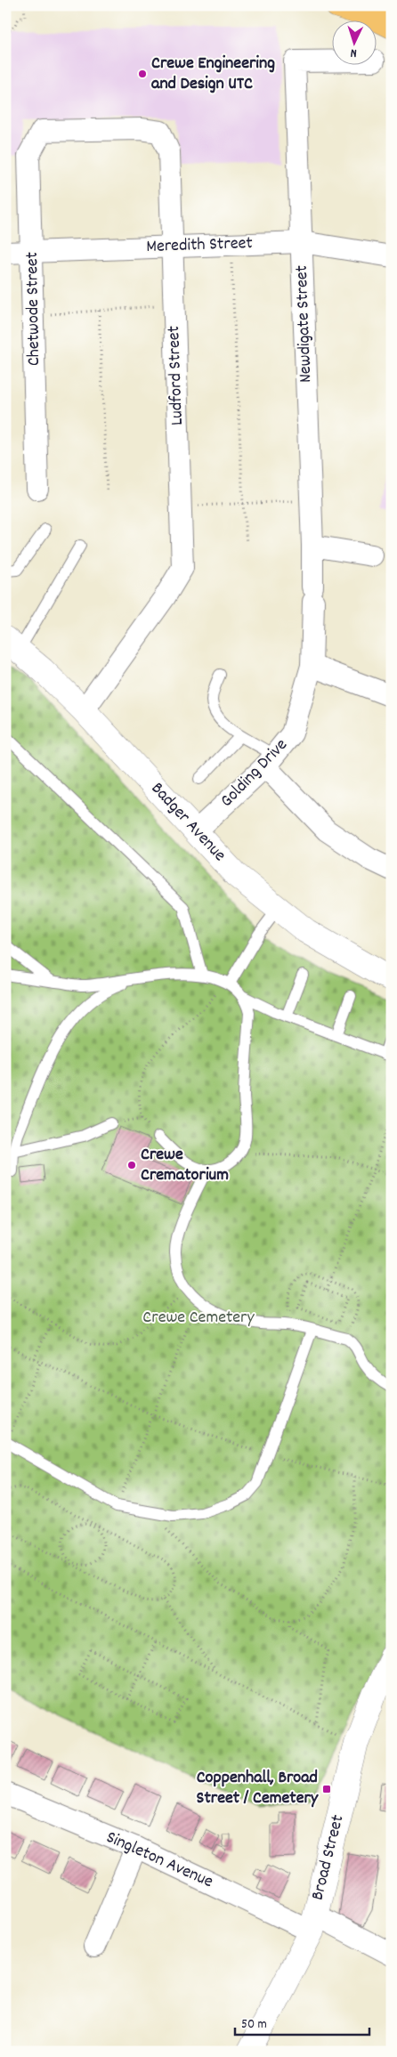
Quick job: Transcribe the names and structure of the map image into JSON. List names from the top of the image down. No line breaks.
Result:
{"streets":{"street":["Meredith Street","Chetwode Street","Newdigate Street","Ludford Street","Golding Drive","Badger Avenue","Broad Street","Singleton Avenue"]},"crossings":[["Meredith Street","Chetwode Street"],["Meredith Street","Newdigate Street"],["Meredith Street","Ludford Street"],["Chetwode Street","Ludford Street"],["Newdigate Street","Golding Drive"],["Ludford Street","Badger Avenue"],["Golding Drive","Badger Avenue"],["Broad Street","Singleton Avenue"]],"parks":["Crewe Cemetery"],"places":{"other":["Crewe Engineering and Design UTC","Crewe Crematorium"],"transit":["Coppenhall, Broad Street / Cemetery"]},"scale_bar":"50 m","north":"bottom"}
